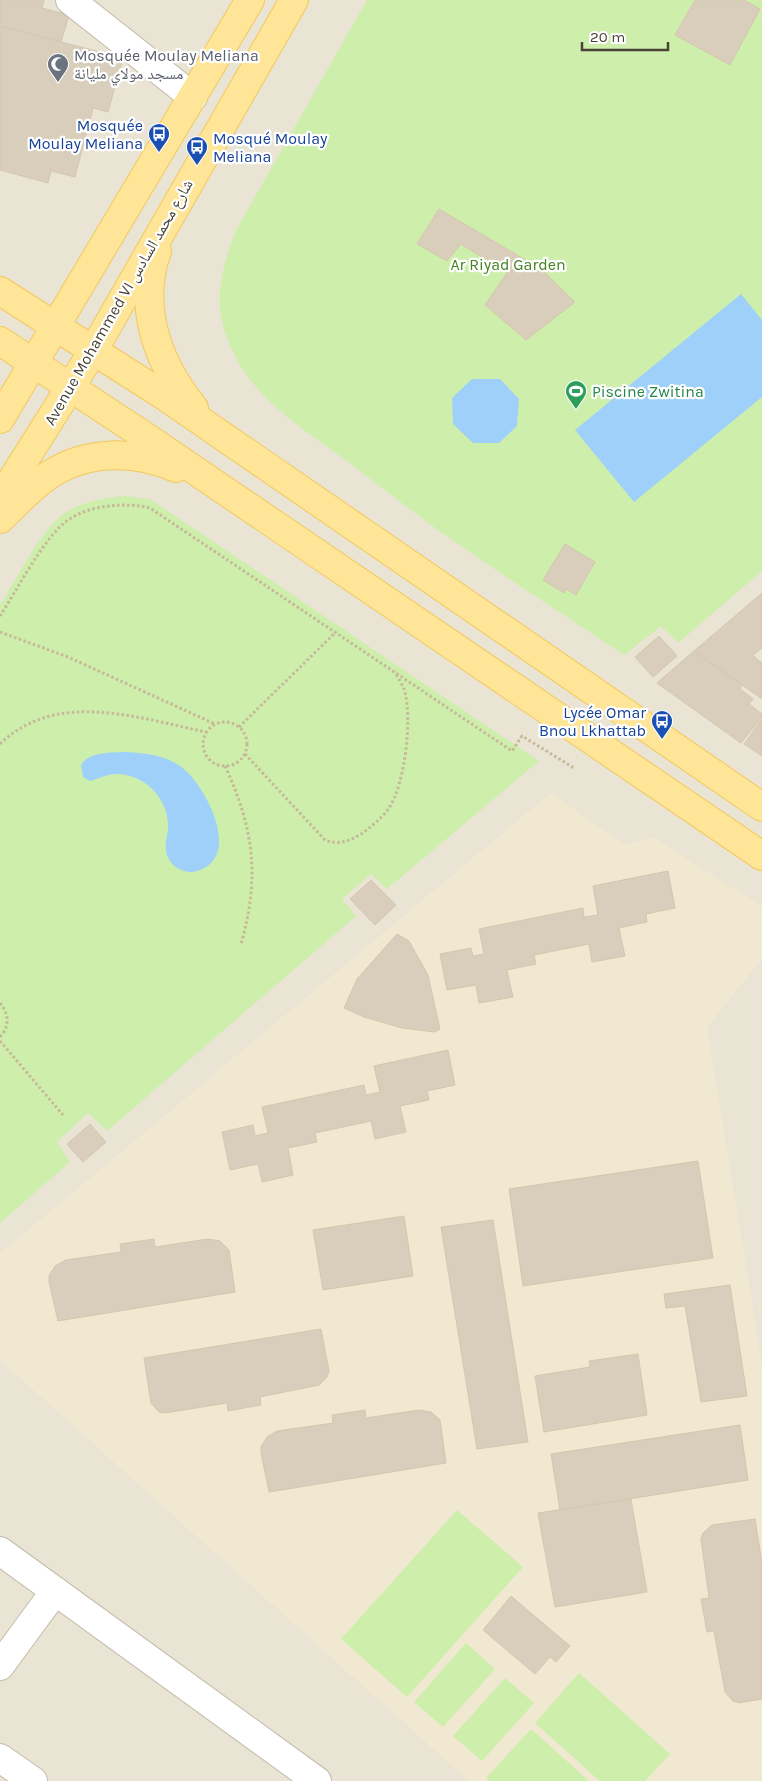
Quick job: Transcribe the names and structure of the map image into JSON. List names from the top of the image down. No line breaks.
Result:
{"streets":{"main road":["Avenue Mohammed VI شارع محمد السادس"]},"parks":["Ar Riyad Garden"],"places":{"mosque":["Mosquée Moulay Meliana مسجد مولاي مليانة"],"bus stop":["Mosquée Moulay Meliana","Mosqué Moulay Meliana","Lycée Omar Bnou Lkhattab"],"sports":["Piscine Zwitina"]},"scale_bar":"20 m"}
